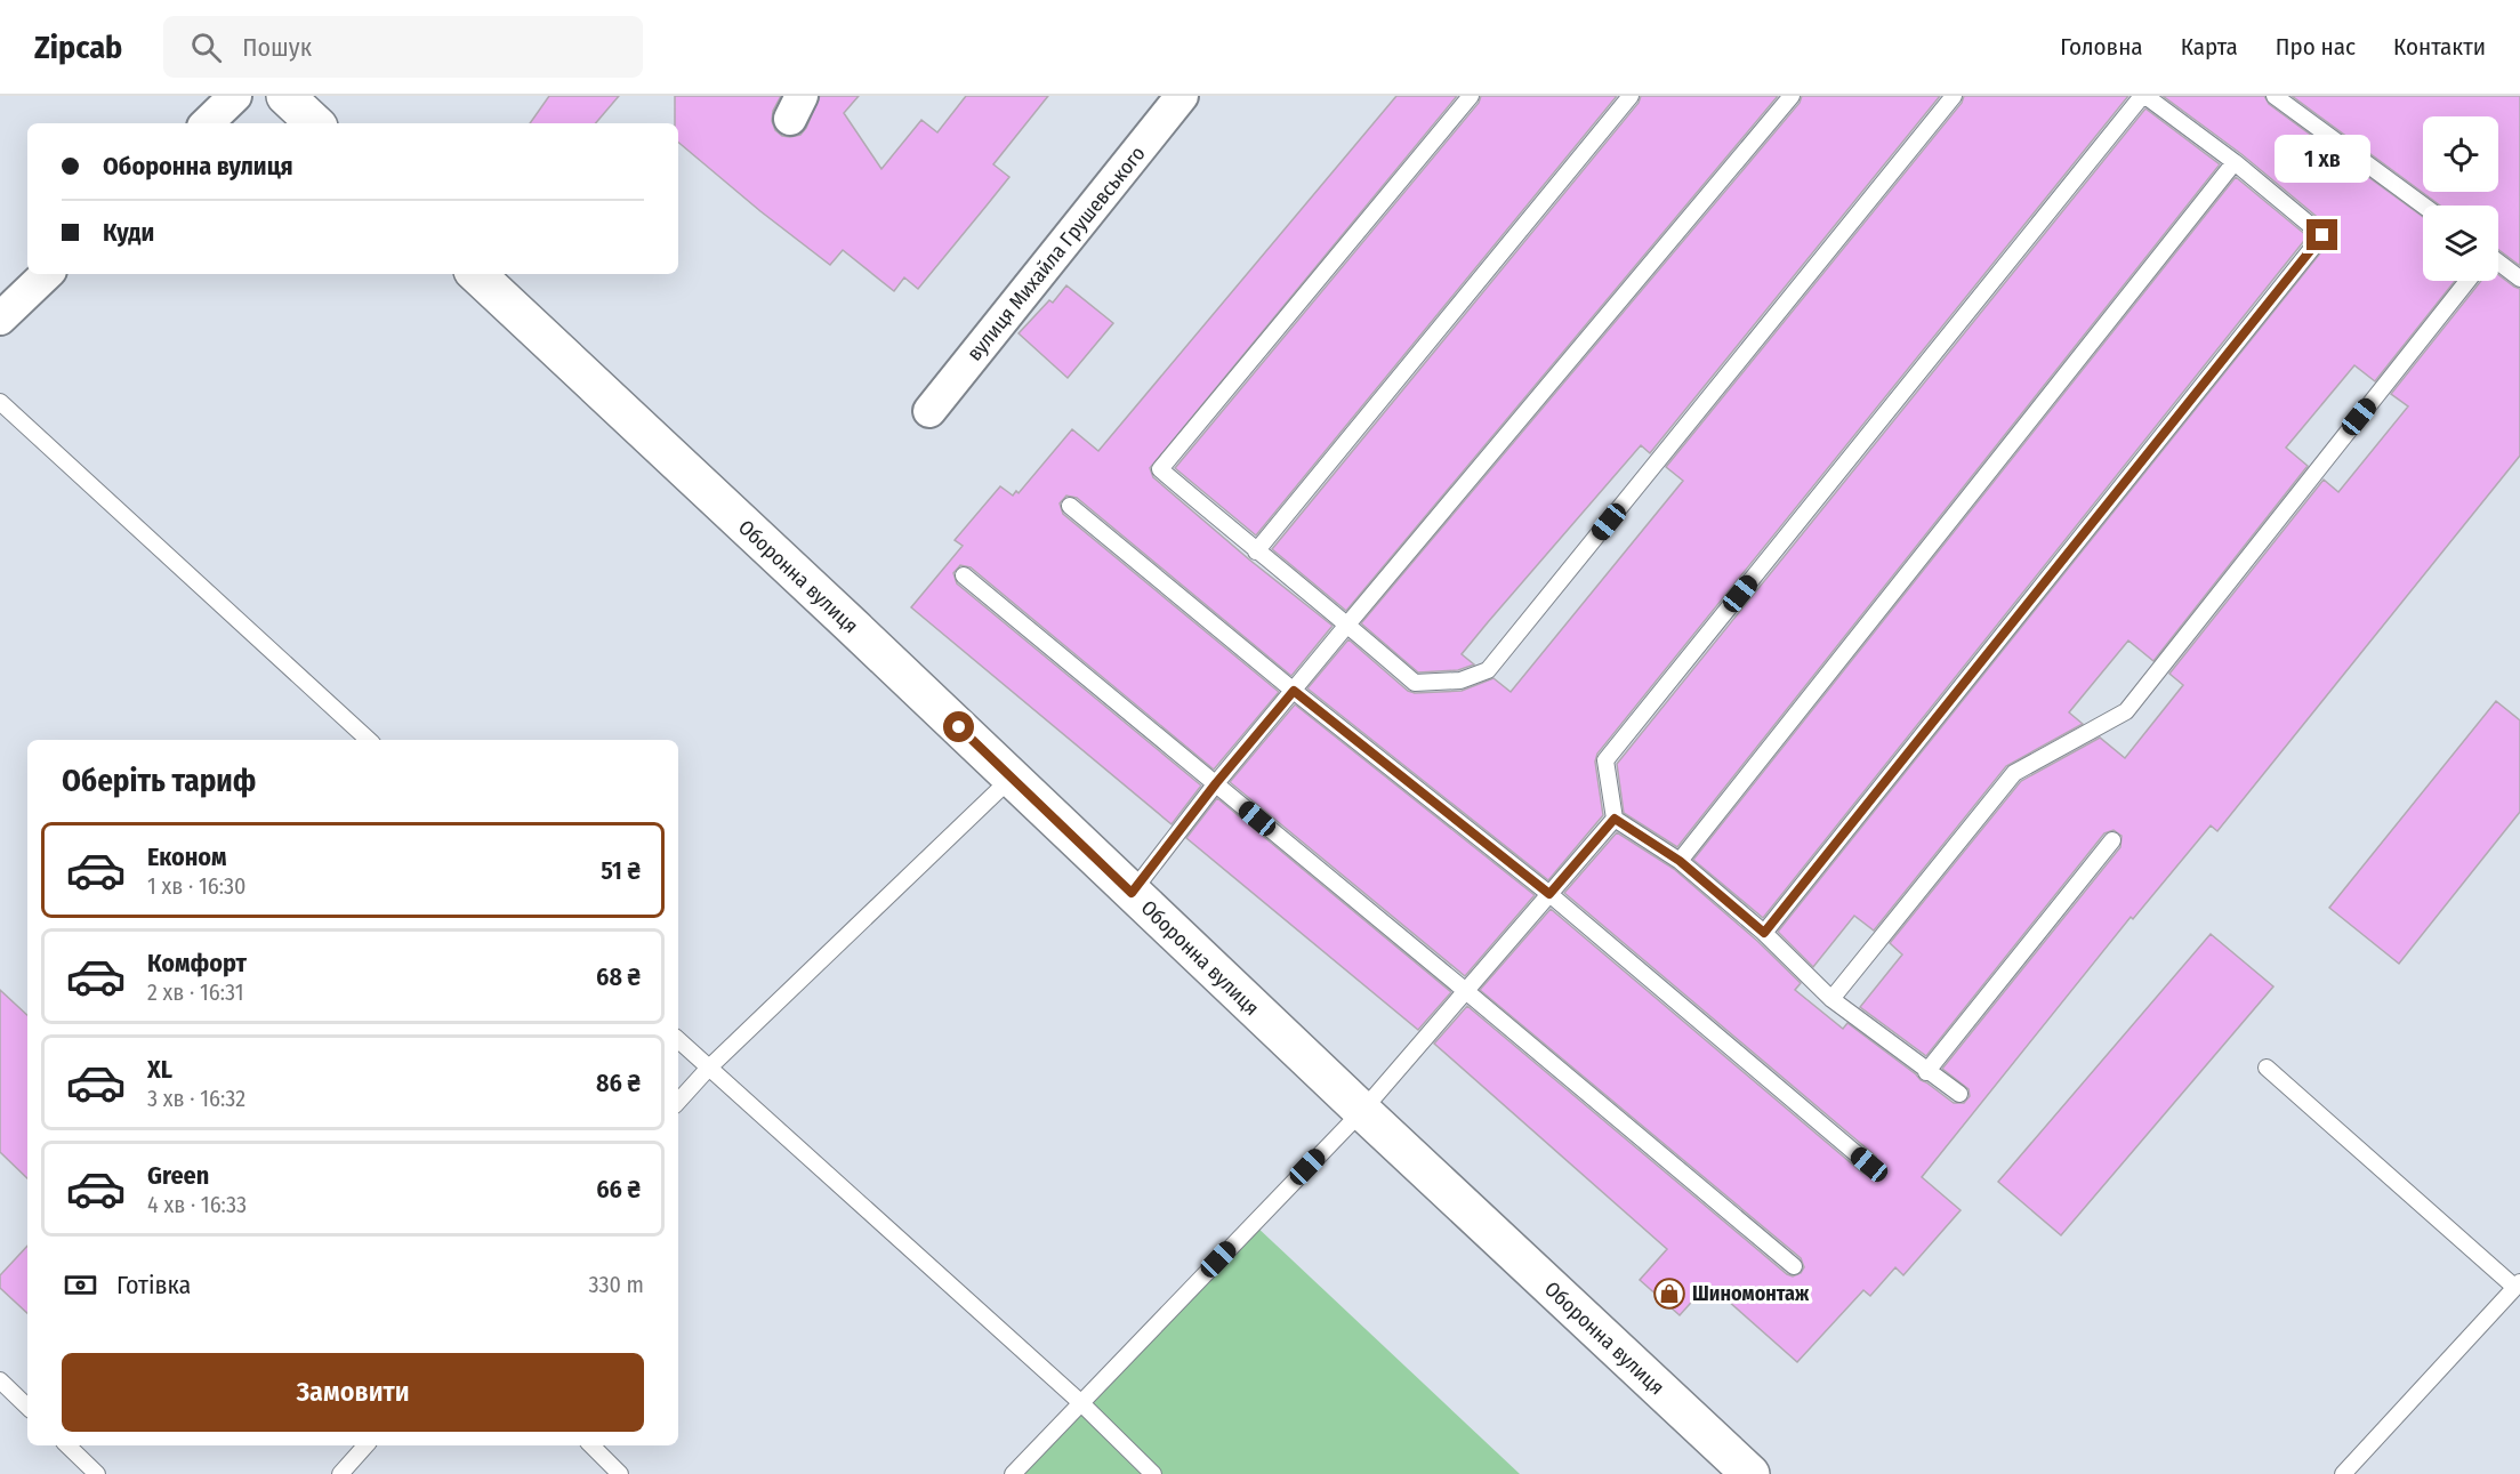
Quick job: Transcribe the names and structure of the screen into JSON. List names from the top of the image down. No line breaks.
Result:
{"streets":{"street":["вулиця Михайла Грушевського","Оборонна вулиця"]},"places":{"shop":["Шиномонтаж"]},"page":{"header":"Zipcab","search":"Пошук","nav":["Головна","Карта","Про нас","Контакти"],"banner":["Оборонна вулиця","Куди"],"bubble":"1 хв","heading":"Оберіть тариф","list":[{"name":"Економ","note":"1 хв · 16:30","value":"51 ₴"},{"name":"Комфорт","note":"2 хв · 16:31","value":"68 ₴"},{"name":"XL","note":"3 хв · 16:32","value":"86 ₴"},{"name":"Green","note":"4 хв · 16:33","value":"66 ₴"}],"pay":["Готівка","330 m"],"buttons":"Замовити"}}
